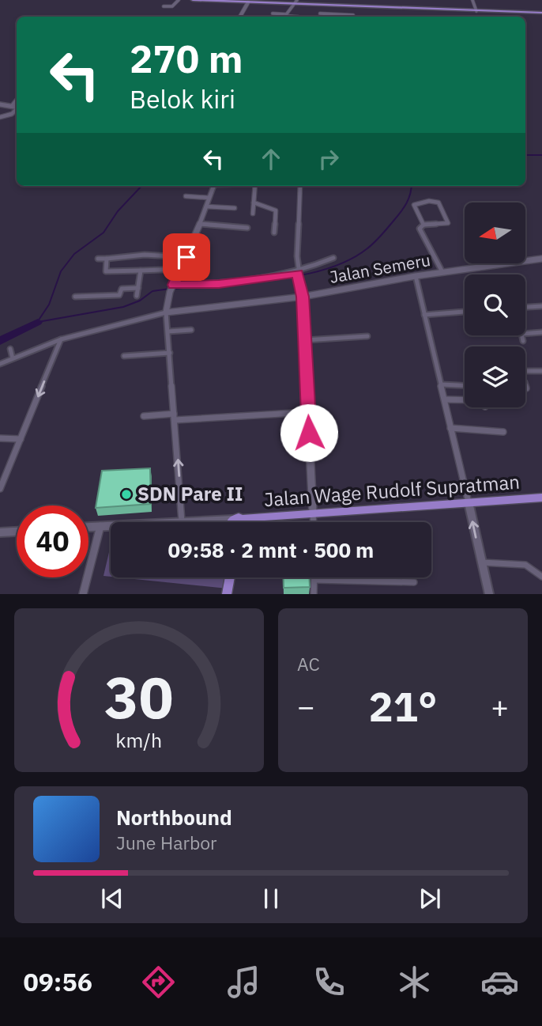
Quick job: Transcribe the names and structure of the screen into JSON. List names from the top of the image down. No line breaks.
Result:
{"streets":{"main road":["Jalan Wage Rudolf Supratman"],"street":["Jalan Semeru"]},"places":["SDN Pare II"],"north":"left","page":{"turn":["270 m","Belok kiri"],"limit":"40","trip":"09:58 · 2 mnt · 500 m","tile":"AC","heat":["−","21°","+"],"song":["Northbound","June Harbor"],"tabs":"09:56","gauge":["30","km/h"]}}
